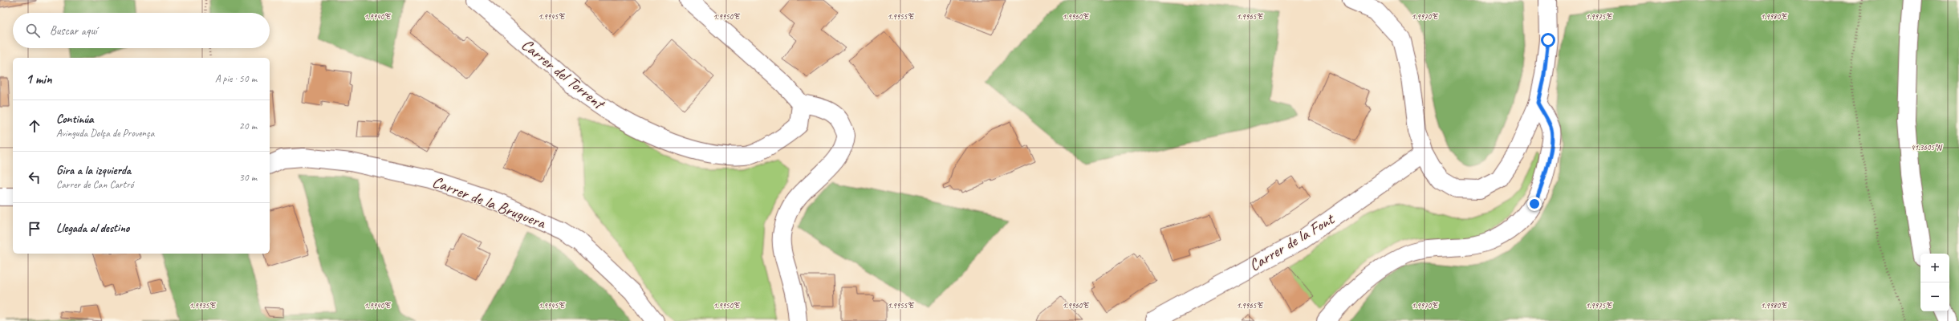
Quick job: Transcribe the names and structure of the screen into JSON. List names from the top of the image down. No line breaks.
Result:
{"streets":{"street":["Carrer del Torrent","Carrer de la Bruguera","Carrer de la Font"]},"page":{"search":"Buscar aquí","heading":["1 min","A pie · 50 m"],"list":[["Continúa","Avinguda Dolça de Provença","20 m"],["Gira a la izquierda","Carrer de Can Cartró","30 m"],"Llegada al destino"],"map_buttons":["+","−"]},"coordinates":["1.9940°E","1.9945°E","1.9950°E","1.9955°E","1.9960°E","1.9965°E","1.9970°E","1.9975°E","1.9980°E","41.3605°N","1.9935°E"]}
